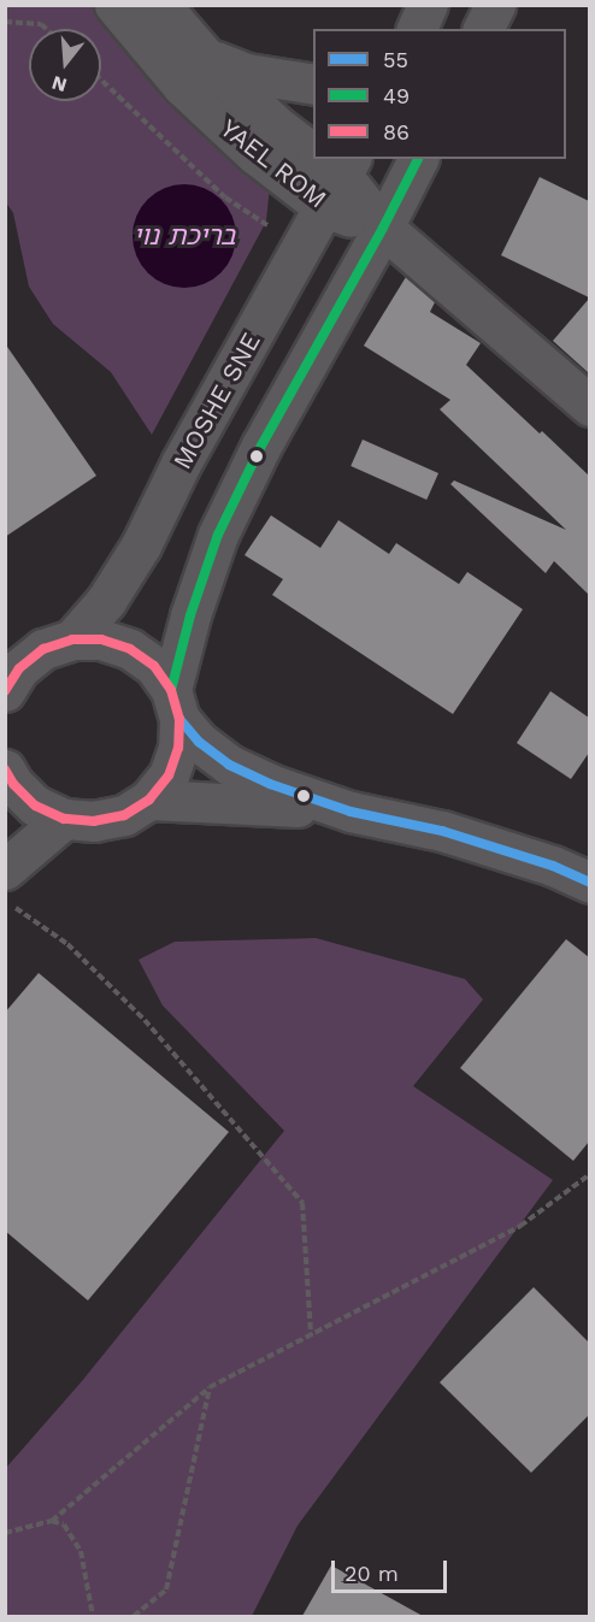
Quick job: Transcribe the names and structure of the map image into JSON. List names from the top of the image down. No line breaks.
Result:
{"streets":{"street":["YAEL ROM","MOSHE SNE"]},"crossings":[["YAEL ROM","MOSHE SNE"]],"water":["בריכת נוי"],"lines":["transit line 49","transit line 86","transit line 55"],"legend":["55","49","86"],"scale_bar":"20 m","north":"bottom"}
